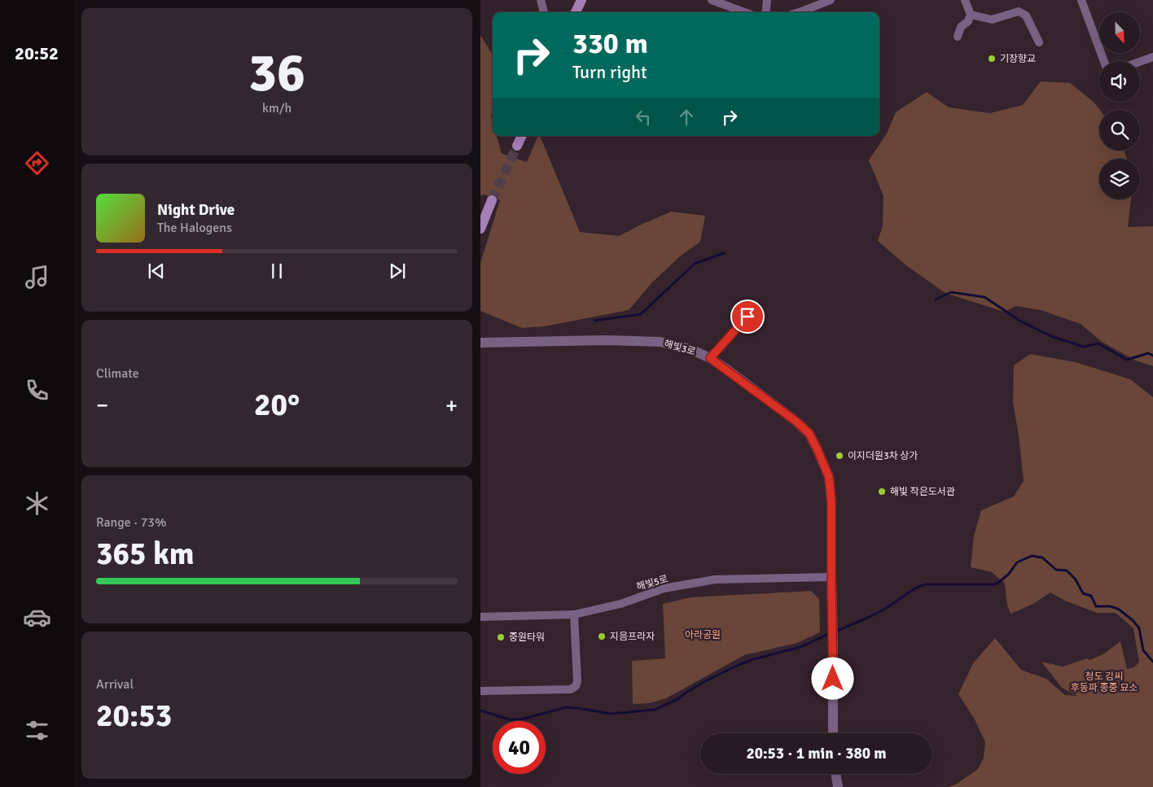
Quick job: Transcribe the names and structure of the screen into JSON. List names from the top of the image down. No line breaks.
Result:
{"streets":{"street":["해빛3로","해빛5로"]},"crossings":[["해빛3로","해빛5로"]],"parks":["아라공원","청도 김씨 후동파 종중 묘소"],"places":["기장향교","이지더원3차 상가","해빛 작은도서관","지음프라자","중원타워"],"north":"bottom","page":{"tabs":"20:52","tile":[["36","km/h"],"Climate",["Range · 73%","365 km"],["Arrival","20:53"]],"turn":["330 m","Turn right"],"song":["Night Drive","The Halogens"],"heat":["−","20°","+"],"limit":"40","trip":"20:53 · 1 min · 380 m"}}
